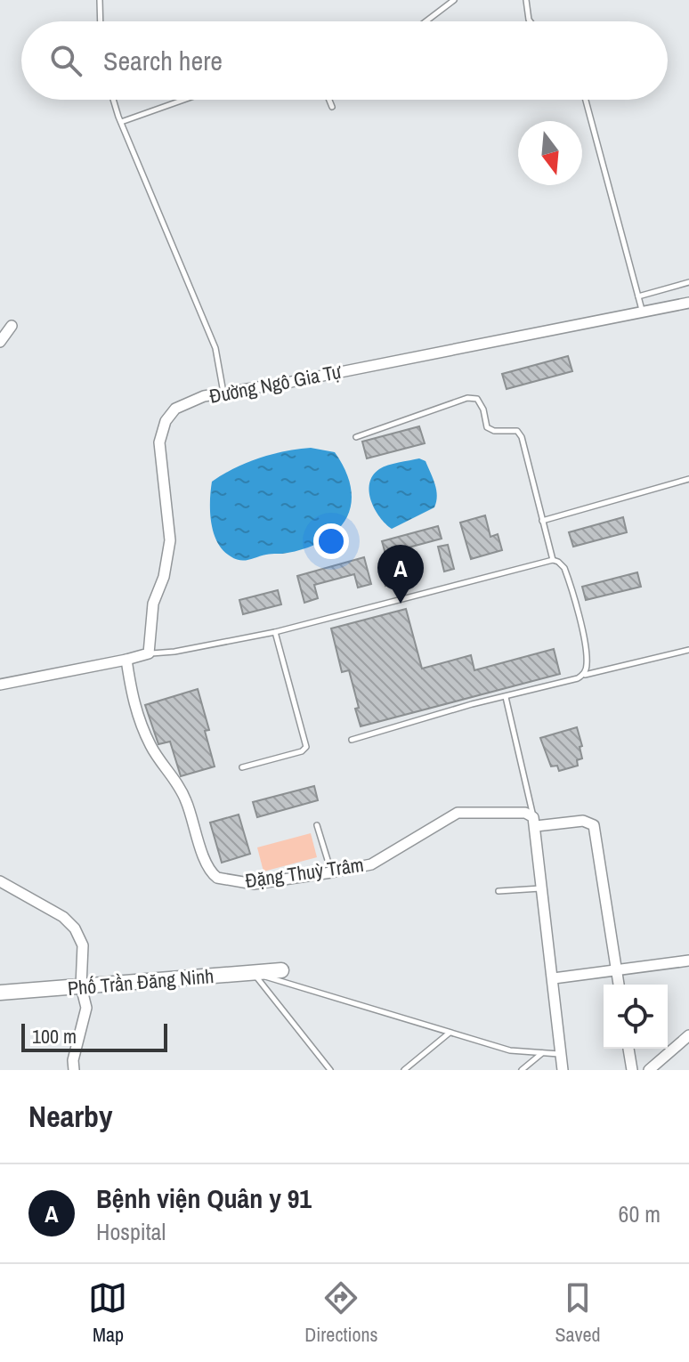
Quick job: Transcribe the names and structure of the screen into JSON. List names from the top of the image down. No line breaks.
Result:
{"streets":{"street":["Đường Ngô Gia Tự","Đặng Thuỳ Trâm","Phố Trần Đăng Ninh"]},"scale_bar":"100 m","north":"bottom","page":{"search":"Search here","pins":"A","scale":"100 m","heading":"Nearby","list":[{"mark":"A","name":"Bệnh viện Quân y 91","note":"Hospital","value":"60 m"}],"nav":["Map","Directions","Saved"]}}
